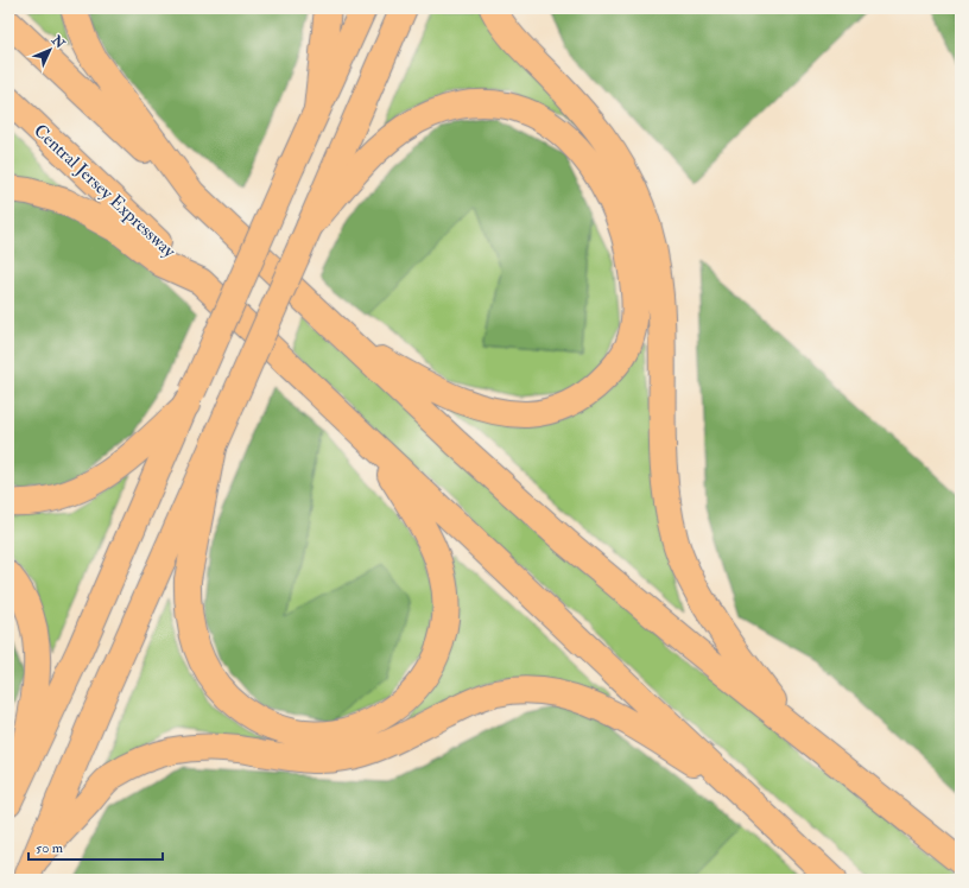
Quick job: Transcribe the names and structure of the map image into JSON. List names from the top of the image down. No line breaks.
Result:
{"streets":{"highway":["Central Jersey Expressway"]},"scale_bar":"50 m","north":"top right"}
